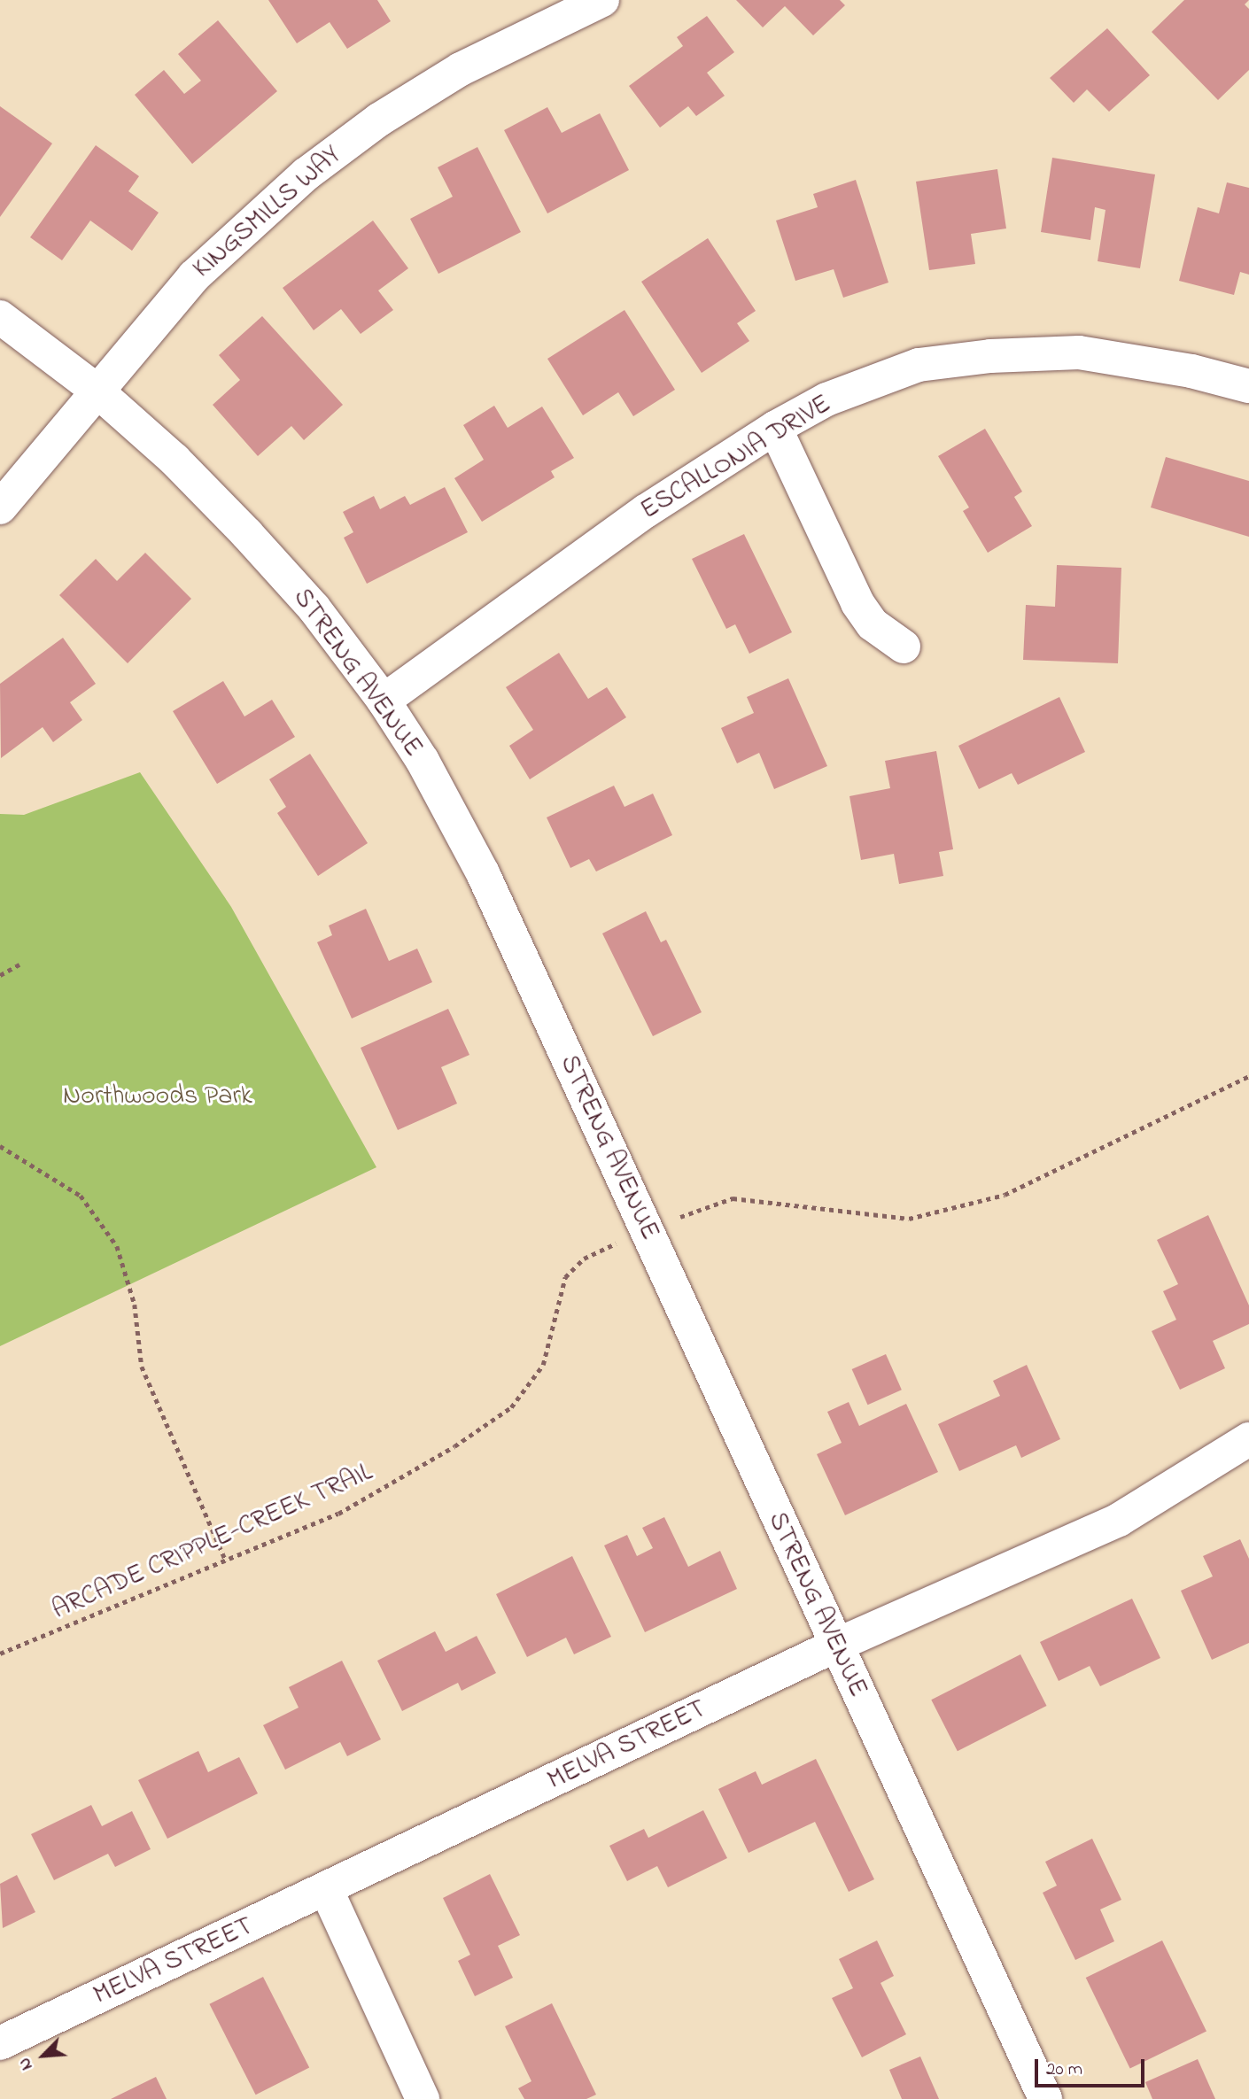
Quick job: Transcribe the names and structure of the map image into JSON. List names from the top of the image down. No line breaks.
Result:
{"streets":{"street":["KINGSMILLS WAY","ESCALLONIA DRIVE","STRENG AVENUE","MELVA STREET"],"path":["ARCADE CRIPPLE-CREEK TRAIL"]},"crossings":[["KINGSMILLS WAY","STRENG AVENUE"],["ESCALLONIA DRIVE","STRENG AVENUE"],["STRENG AVENUE","ARCADE CRIPPLE-CREEK TRAIL"],["STRENG AVENUE","MELVA STREET"]],"parks":["Northwoods Park"],"scale_bar":"20 m","north":"bottom left"}
